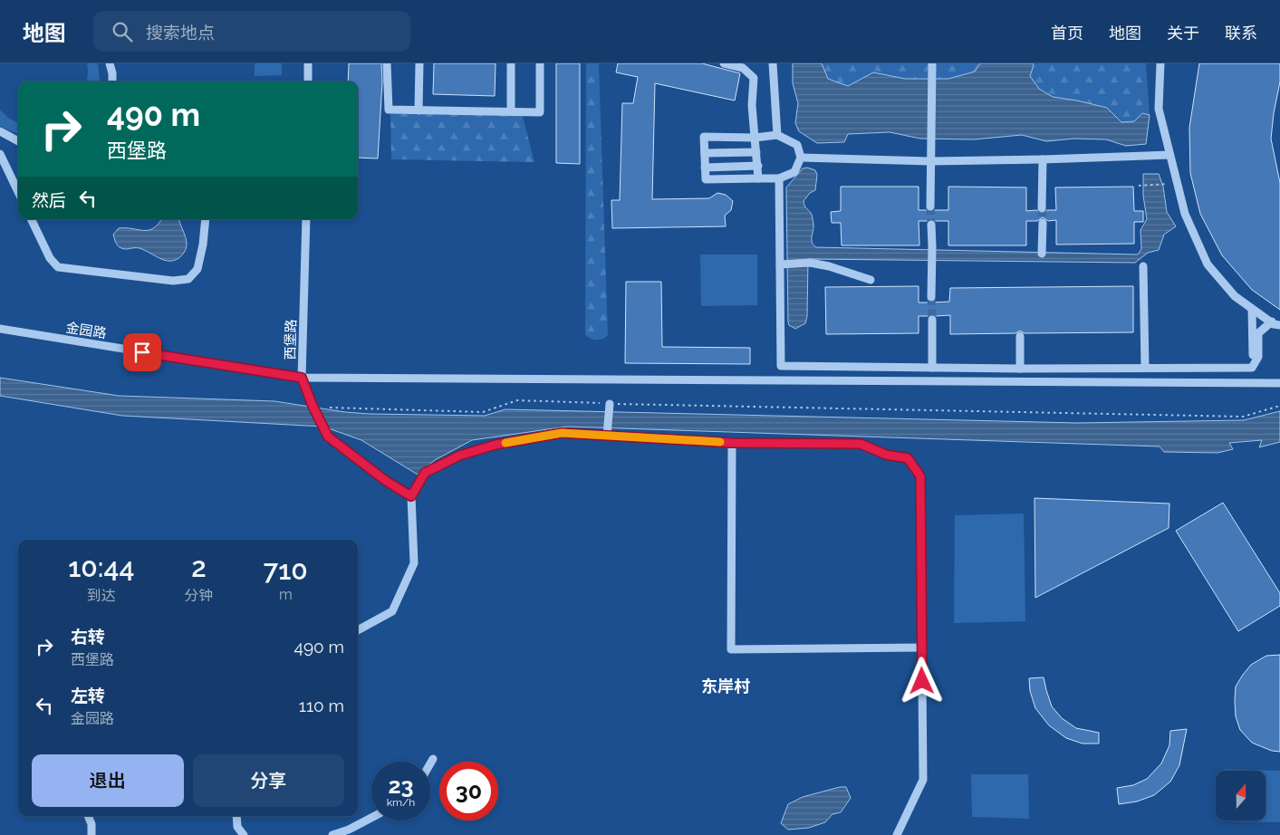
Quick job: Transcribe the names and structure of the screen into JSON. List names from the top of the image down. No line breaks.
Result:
{"streets":{"street":["金园路","西堡路"]},"crossings":[["金园路","西堡路"]],"districts":["东岸村"],"north":"top","page":{"header":"地图","search":"搜索地点","nav":["首页","地图","关于","联系"],"turn":["490 m","西堡路"],"then":"然后","eta":["10:44","到达","2","分钟","710","m"],"list":[{"name":"右转","note":"西堡路","value":"490 m"},{"name":"左转","note":"金园路","value":"110 m"}],"buttons":["退出","分享"],"speed":"23 km/h","limit":"30"}}
